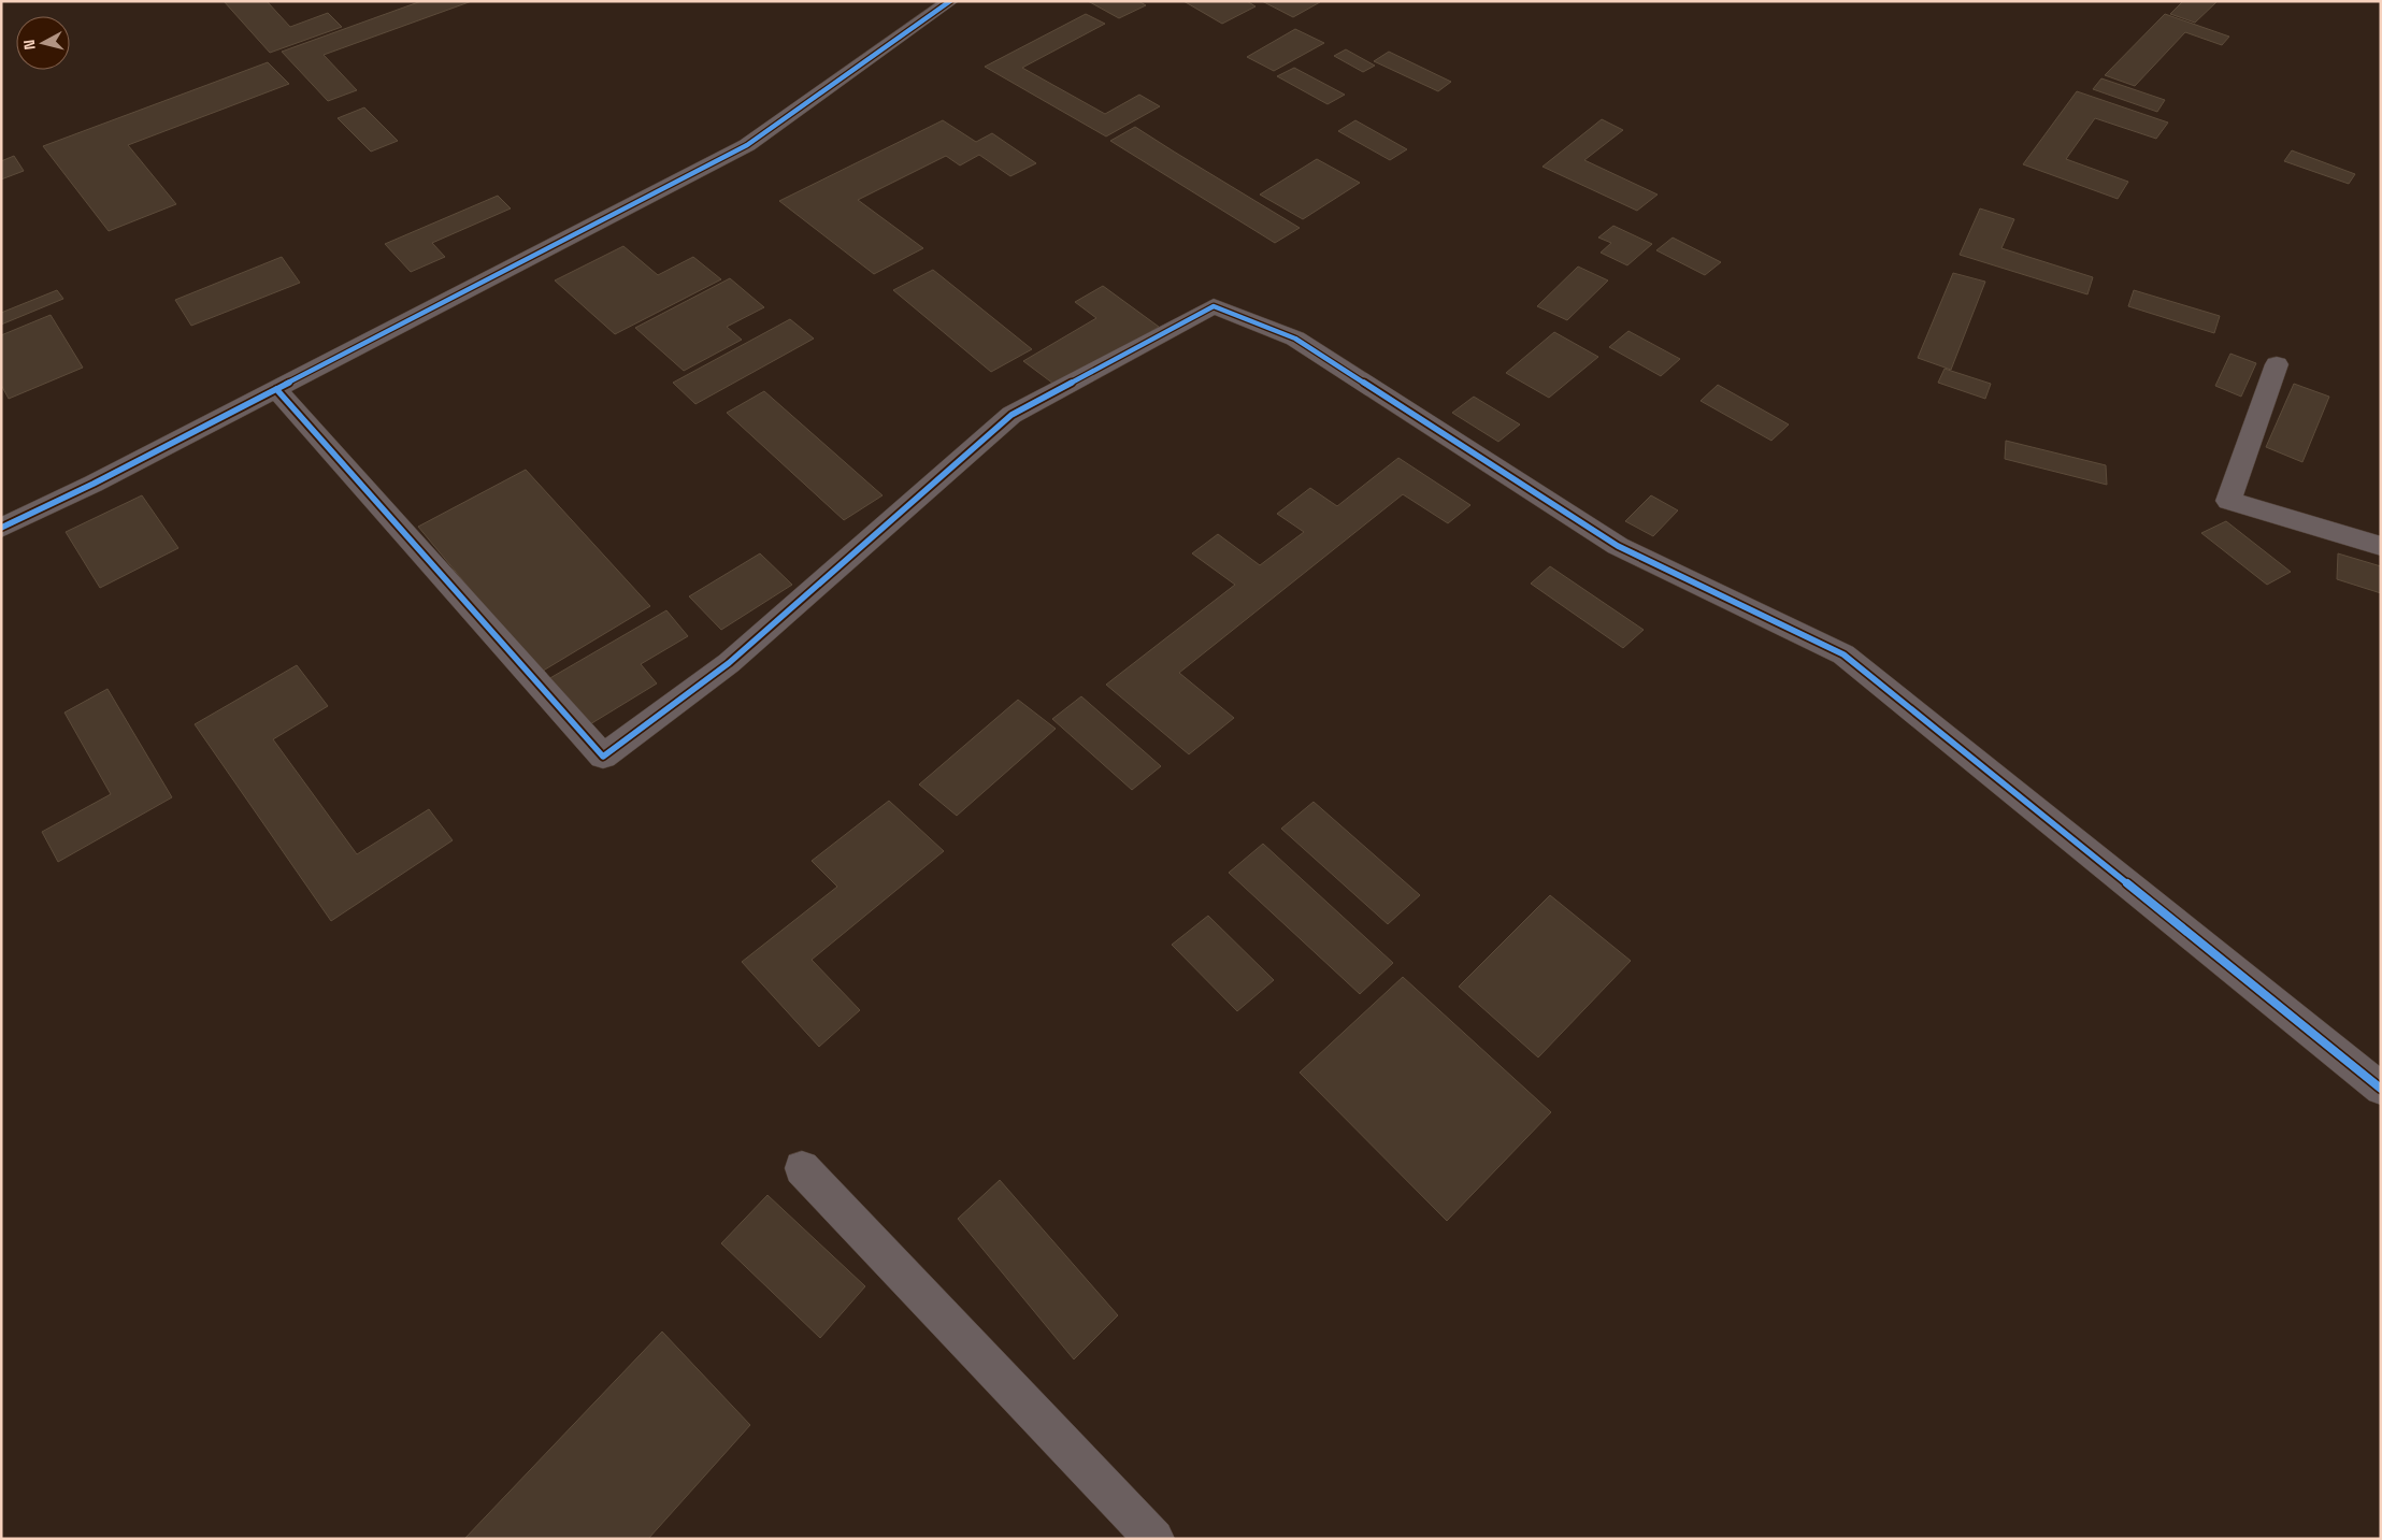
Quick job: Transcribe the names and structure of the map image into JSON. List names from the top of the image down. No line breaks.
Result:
{"north":"left"}
